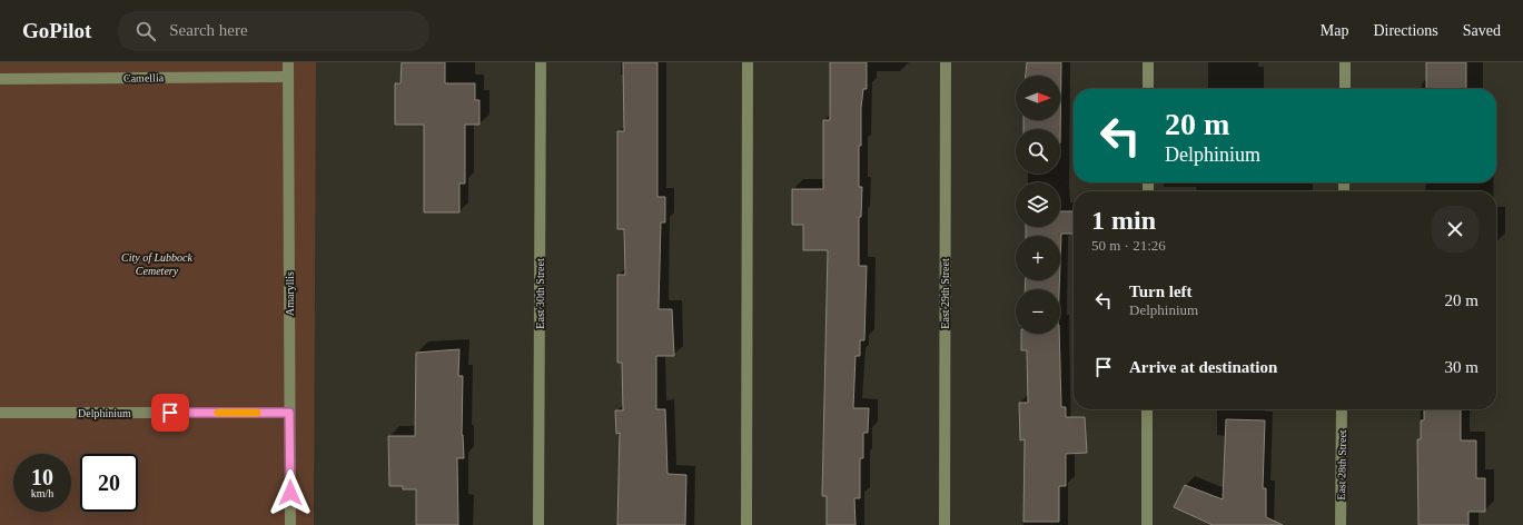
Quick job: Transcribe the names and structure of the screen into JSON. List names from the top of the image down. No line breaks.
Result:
{"streets":{"street":["Camellia","Amaryllis","East 30th Street","East 29th Street","Delphinium","East 28th Street"]},"crossings":[["Camellia","Amaryllis"],["Amaryllis","Delphinium"]],"parks":["City of Lubbock Cemetery"],"north":"right","page":{"header":"GoPilot","search":"Search here","nav":["Map","Directions","Saved"],"map_buttons":["+","−"],"turn":["20 m","Delphinium"],"heading":["1 min","50 m · 21:26"],"list":[{"name":"Turn left","note":"Delphinium","value":"20 m"},{"name":"Arrive at destination","value":"30 m"}],"speed":"10 km/h","limit":"20"}}
